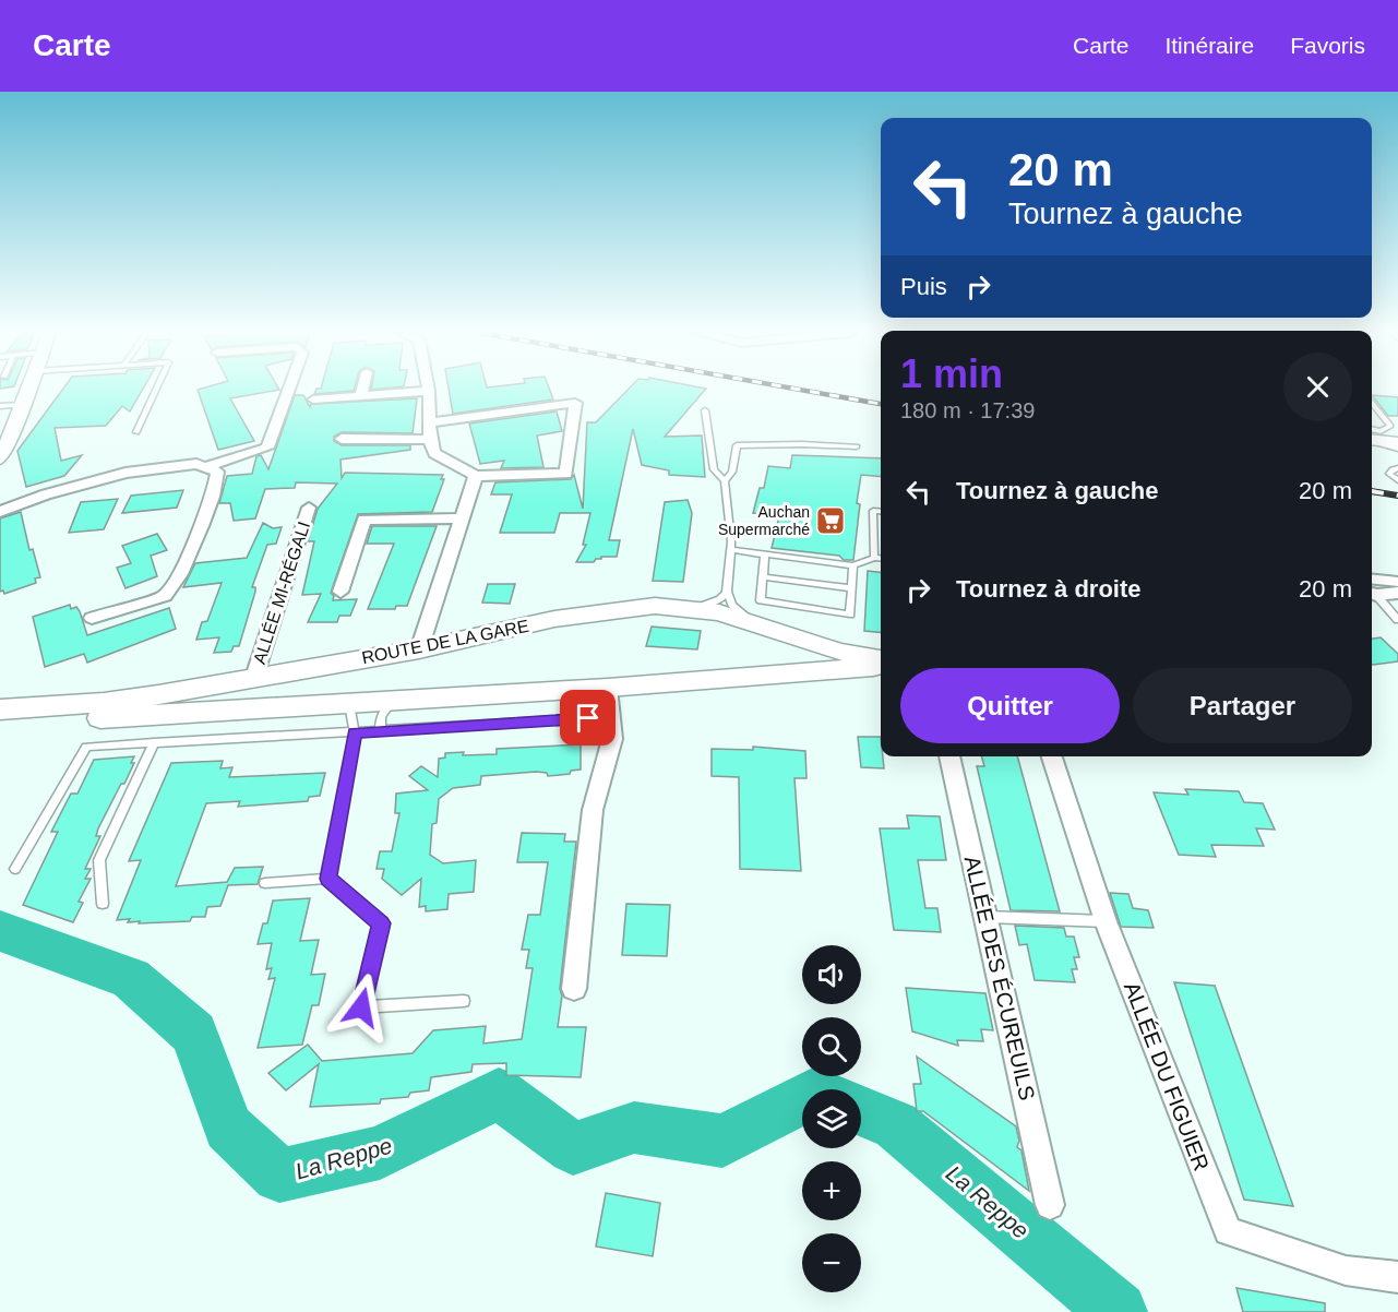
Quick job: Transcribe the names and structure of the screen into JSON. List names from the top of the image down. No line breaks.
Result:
{"streets":{"main road":["ROUTE DE LA GARE"],"street":["ALLÉE MI-RÉGALI","ALLÉE DES ÉCUREUILS","ALLÉE DU FIGUIER"]},"crossings":[["ALLÉE MI-RÉGALI","ROUTE DE LA GARE"]],"water":["La Reppe"],"places":{"supermarket":["Auchan Supermarché"]},"page":{"header":"Carte","nav":["Carte","Itinéraire","Favoris"],"turn":["20 m","Tournez à gauche"],"then":"Puis","heading":["1 min","180 m · 17:39"],"list":[{"name":"Tournez à gauche","value":"20 m"},{"name":"Tournez à droite","value":"20 m"}],"buttons":["Quitter","Partager"],"map_buttons":["+","−"]}}
